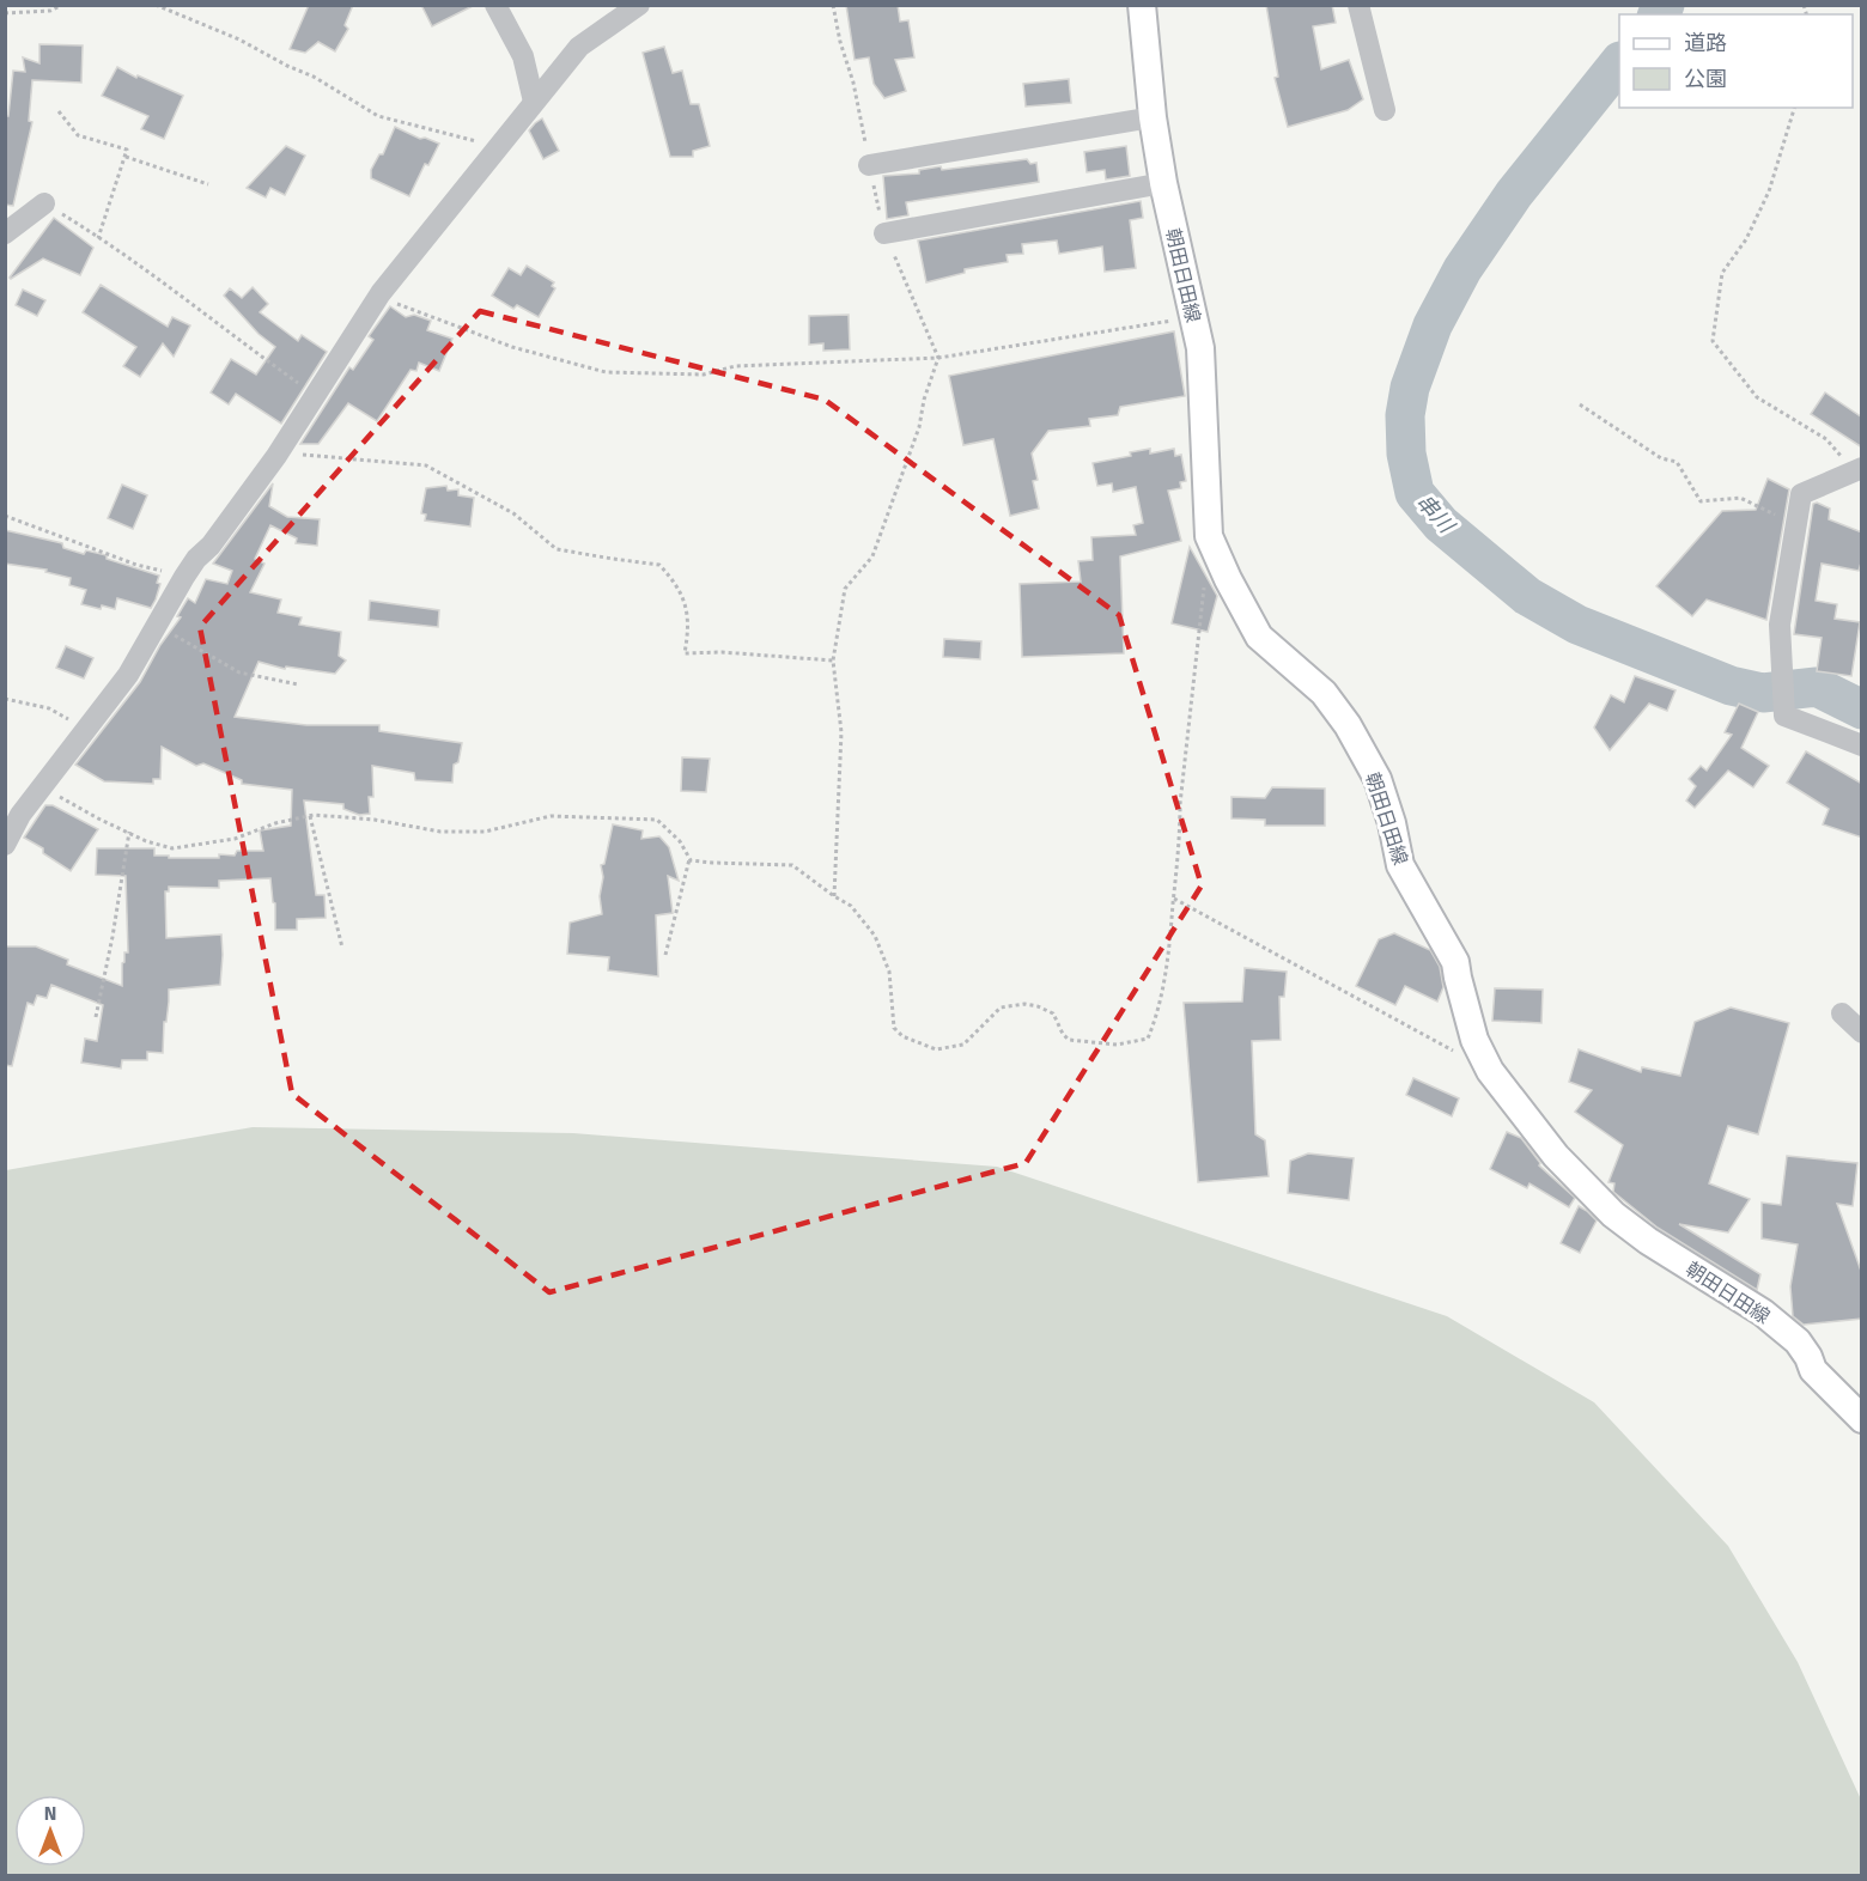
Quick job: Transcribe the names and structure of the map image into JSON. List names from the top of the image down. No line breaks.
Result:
{"streets":{"main road":["朝田日田線"]},"water":["串川"],"legend":["道路","公園"],"north":"top"}
